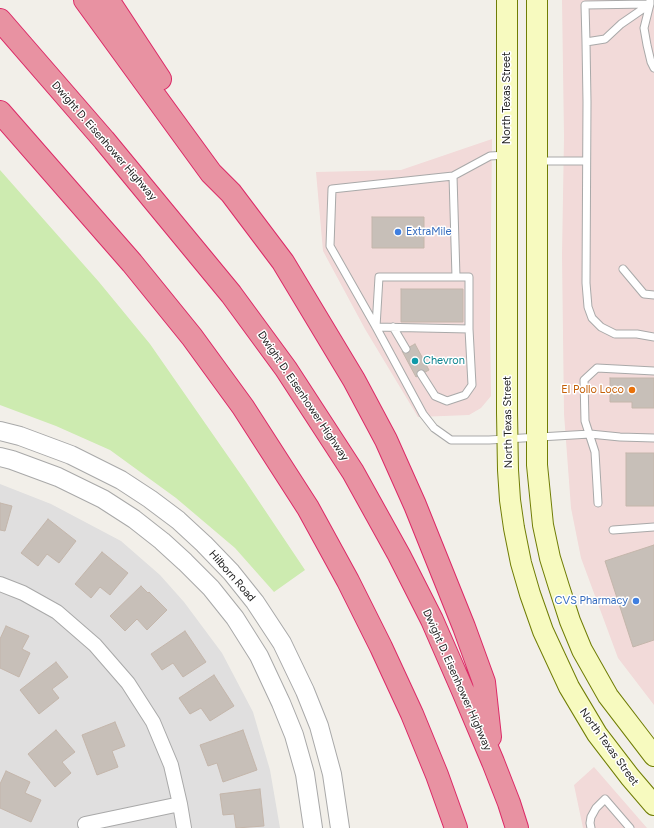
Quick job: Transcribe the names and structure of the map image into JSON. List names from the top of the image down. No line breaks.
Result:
{"streets":{"highway":["Dwight D. Eisenhower Highway"],"main road":["North Texas Street"],"street":["Hilborn Road"]},"places":["ExtraMile","Chevron","El Pollo Loco","CVS Pharmacy"]}
